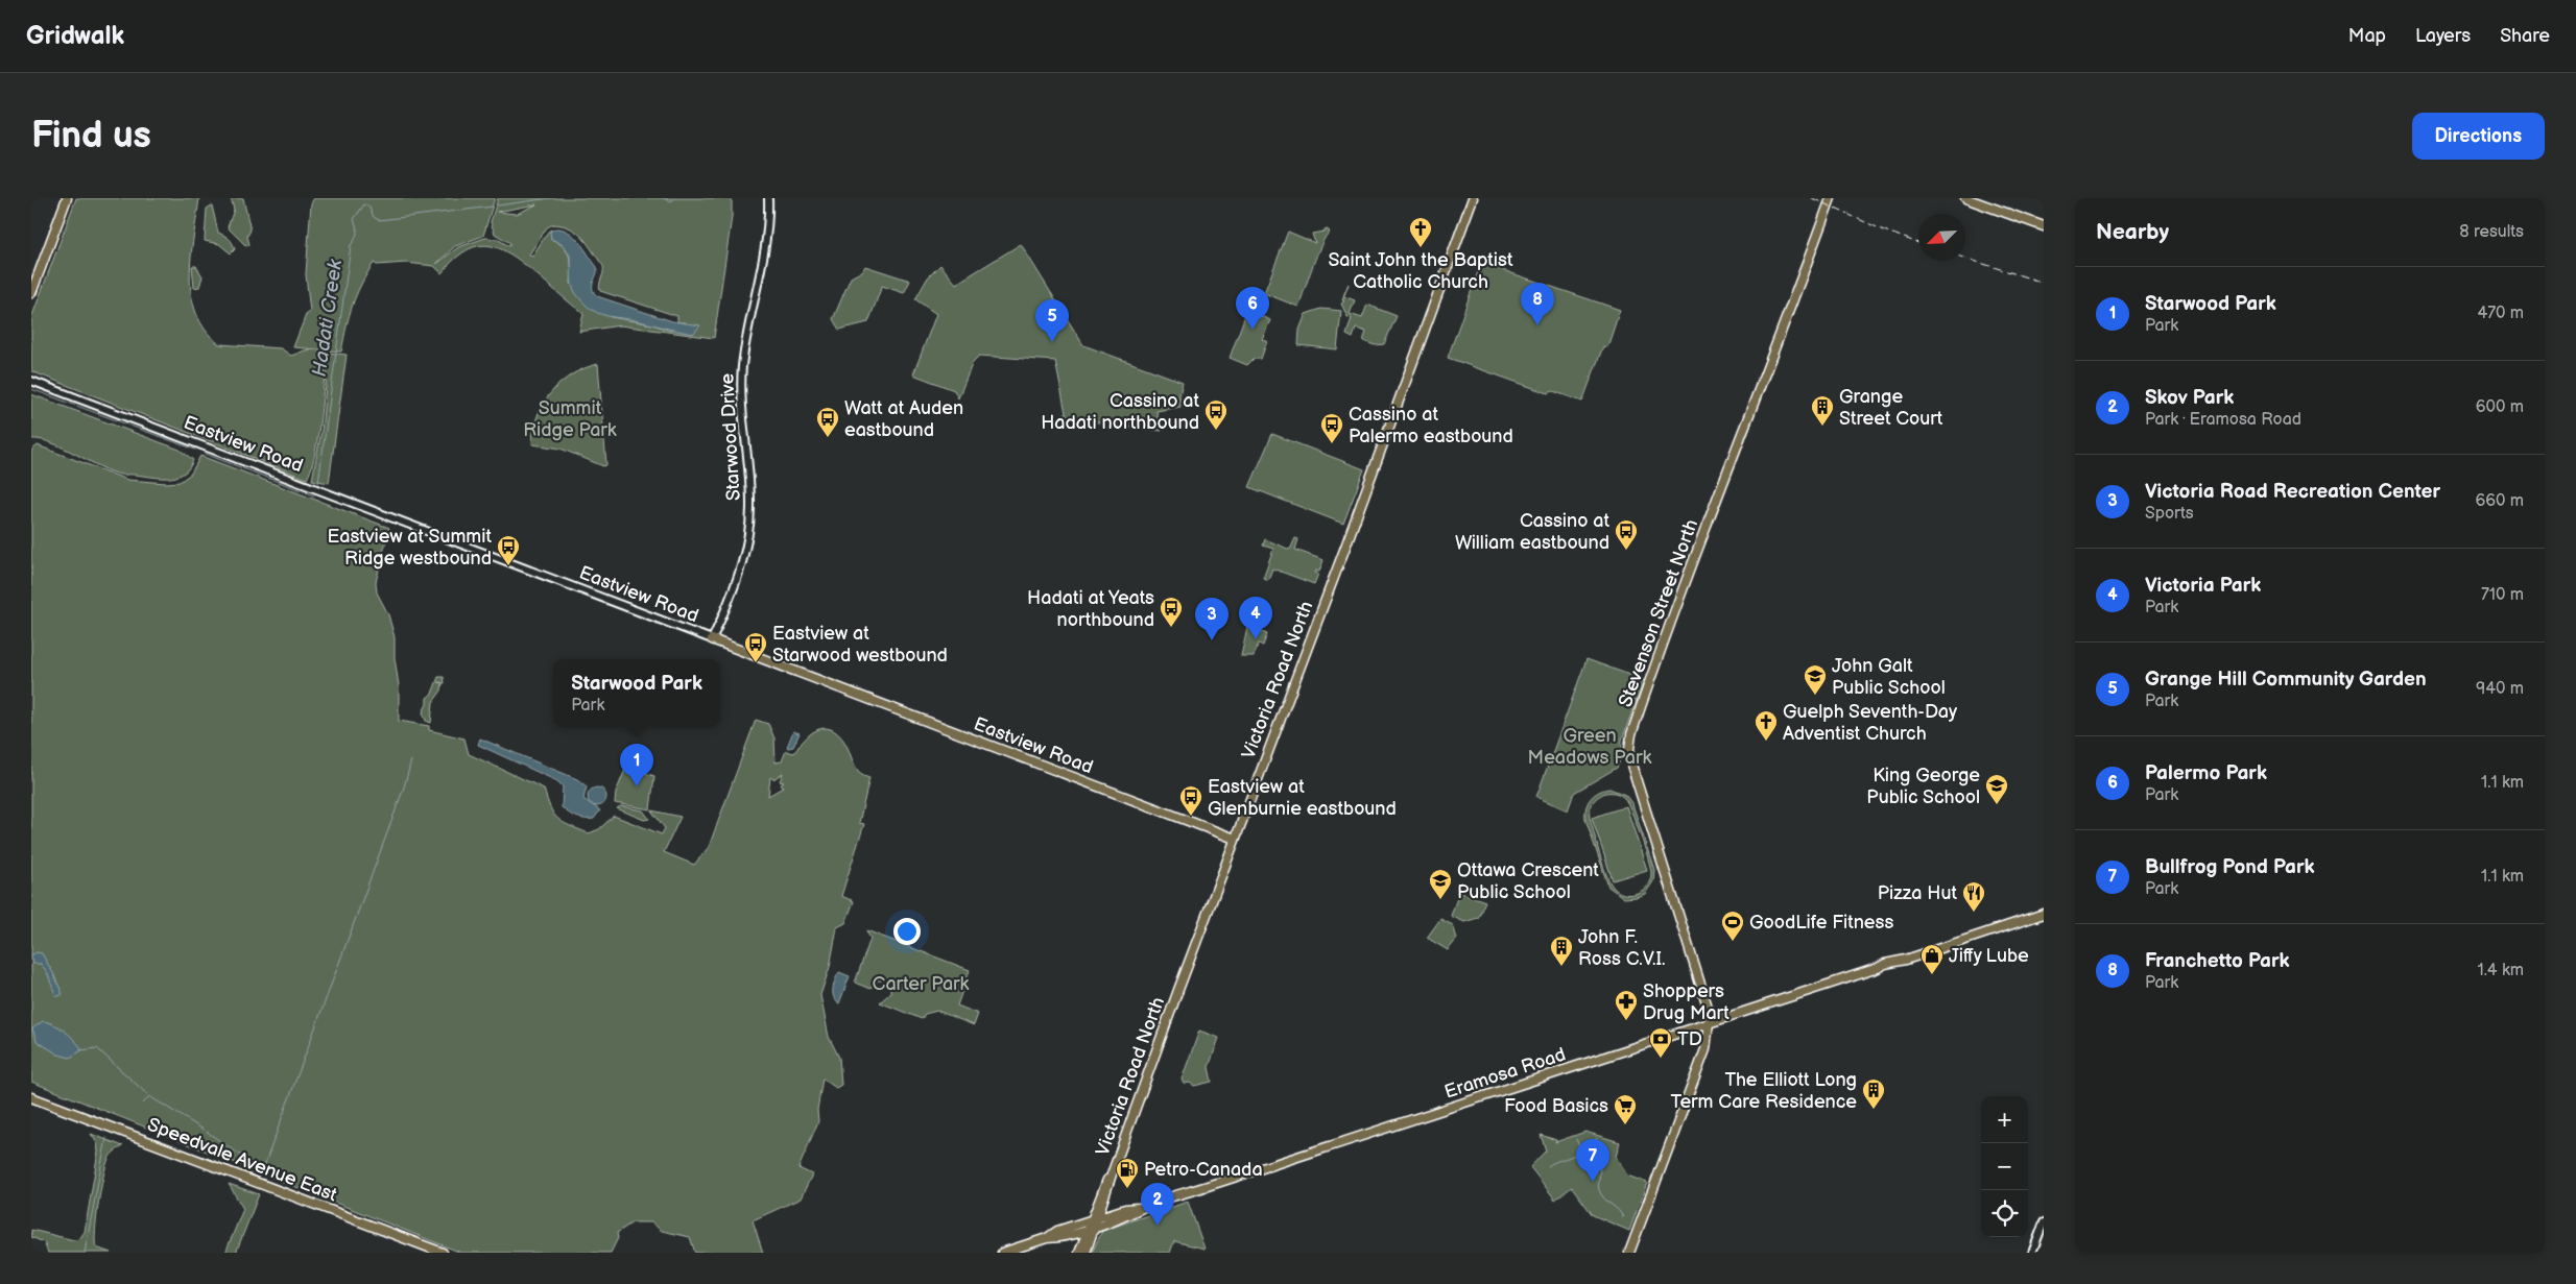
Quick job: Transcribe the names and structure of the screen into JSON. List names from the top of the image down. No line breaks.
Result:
{"streets":{"main road":["Eastview Road","Stevenson Street North","Victoria Road North","Eramosa Road","Speedvale Avenue East"],"street":["Starwood Drive"]},"crossings":[["Starwood Drive","Eastview Road"],["Eastview Road","Victoria Road North"],["Stevenson Street North","Eramosa Road"],["Victoria Road North","Eramosa Road"]],"water":["Hadati Creek"],"parks":["Summit Ridge Park","Green Meadows Park","Carter Park"],"places":{"church":["Saint John the Baptist Catholic Church","Guelph Seventh-Day Adventist Church"],"building":["Grange Street Court","John F. Ross C.V.I.","The Elliott Long Term Care Residence"],"bus stop":["Cassino at Hadati northbound","Watt at Auden eastbound","Cassino at Palermo eastbound","Cassino at William eastbound","Eastview at Summit Ridge westbound","Hadati at Yeats northbound","Eastview at Starwood westbound","Eastview at Glenburnie eastbound"],"school or university":["John Galt Public School","King George Public School","Ottawa Crescent Public School"],"restaurant":["Pizza Hut"],"sports":["GoodLife Fitness"],"shop":["Jiffy Lube"],"pharmacy":["Shoppers Drug Mart"],"bank":["TD"],"supermarket":["Food Basics"],"fuel station":["Petro-Canada"]},"north":"bottom left","page":{"header":"Gridwalk","nav":["Map","Layers","Share"],"buttons":"Directions","title":"Find us","heading":["Nearby","8 results"],"list":[{"mark":"1","name":"Starwood Park","note":"Park","value":"470 m"},{"mark":"2","name":"Skov Park","note":"Park · Eramosa Road","value":"600 m"},{"mark":"3","name":"Victoria Road Recreation Center","note":"Sports","value":"660 m"},{"mark":"4","name":"Victoria Park","note":"Park","value":"710 m"},{"mark":"5","name":"Grange Hill Community Garden","note":"Park","value":"940 m"},{"mark":"6","name":"Palermo Park","note":"Park","value":"1.1 km"},{"mark":"7","name":"Bullfrog Pond Park","note":"Park","value":"1.1 km"},{"mark":"8","name":"Franchetto Park","note":"Park","value":"1.4 km"}],"pins":["8","6","5","4","3","1","7","2"],"popup":["Starwood Park","Park"],"map_buttons":["+","−"]}}
